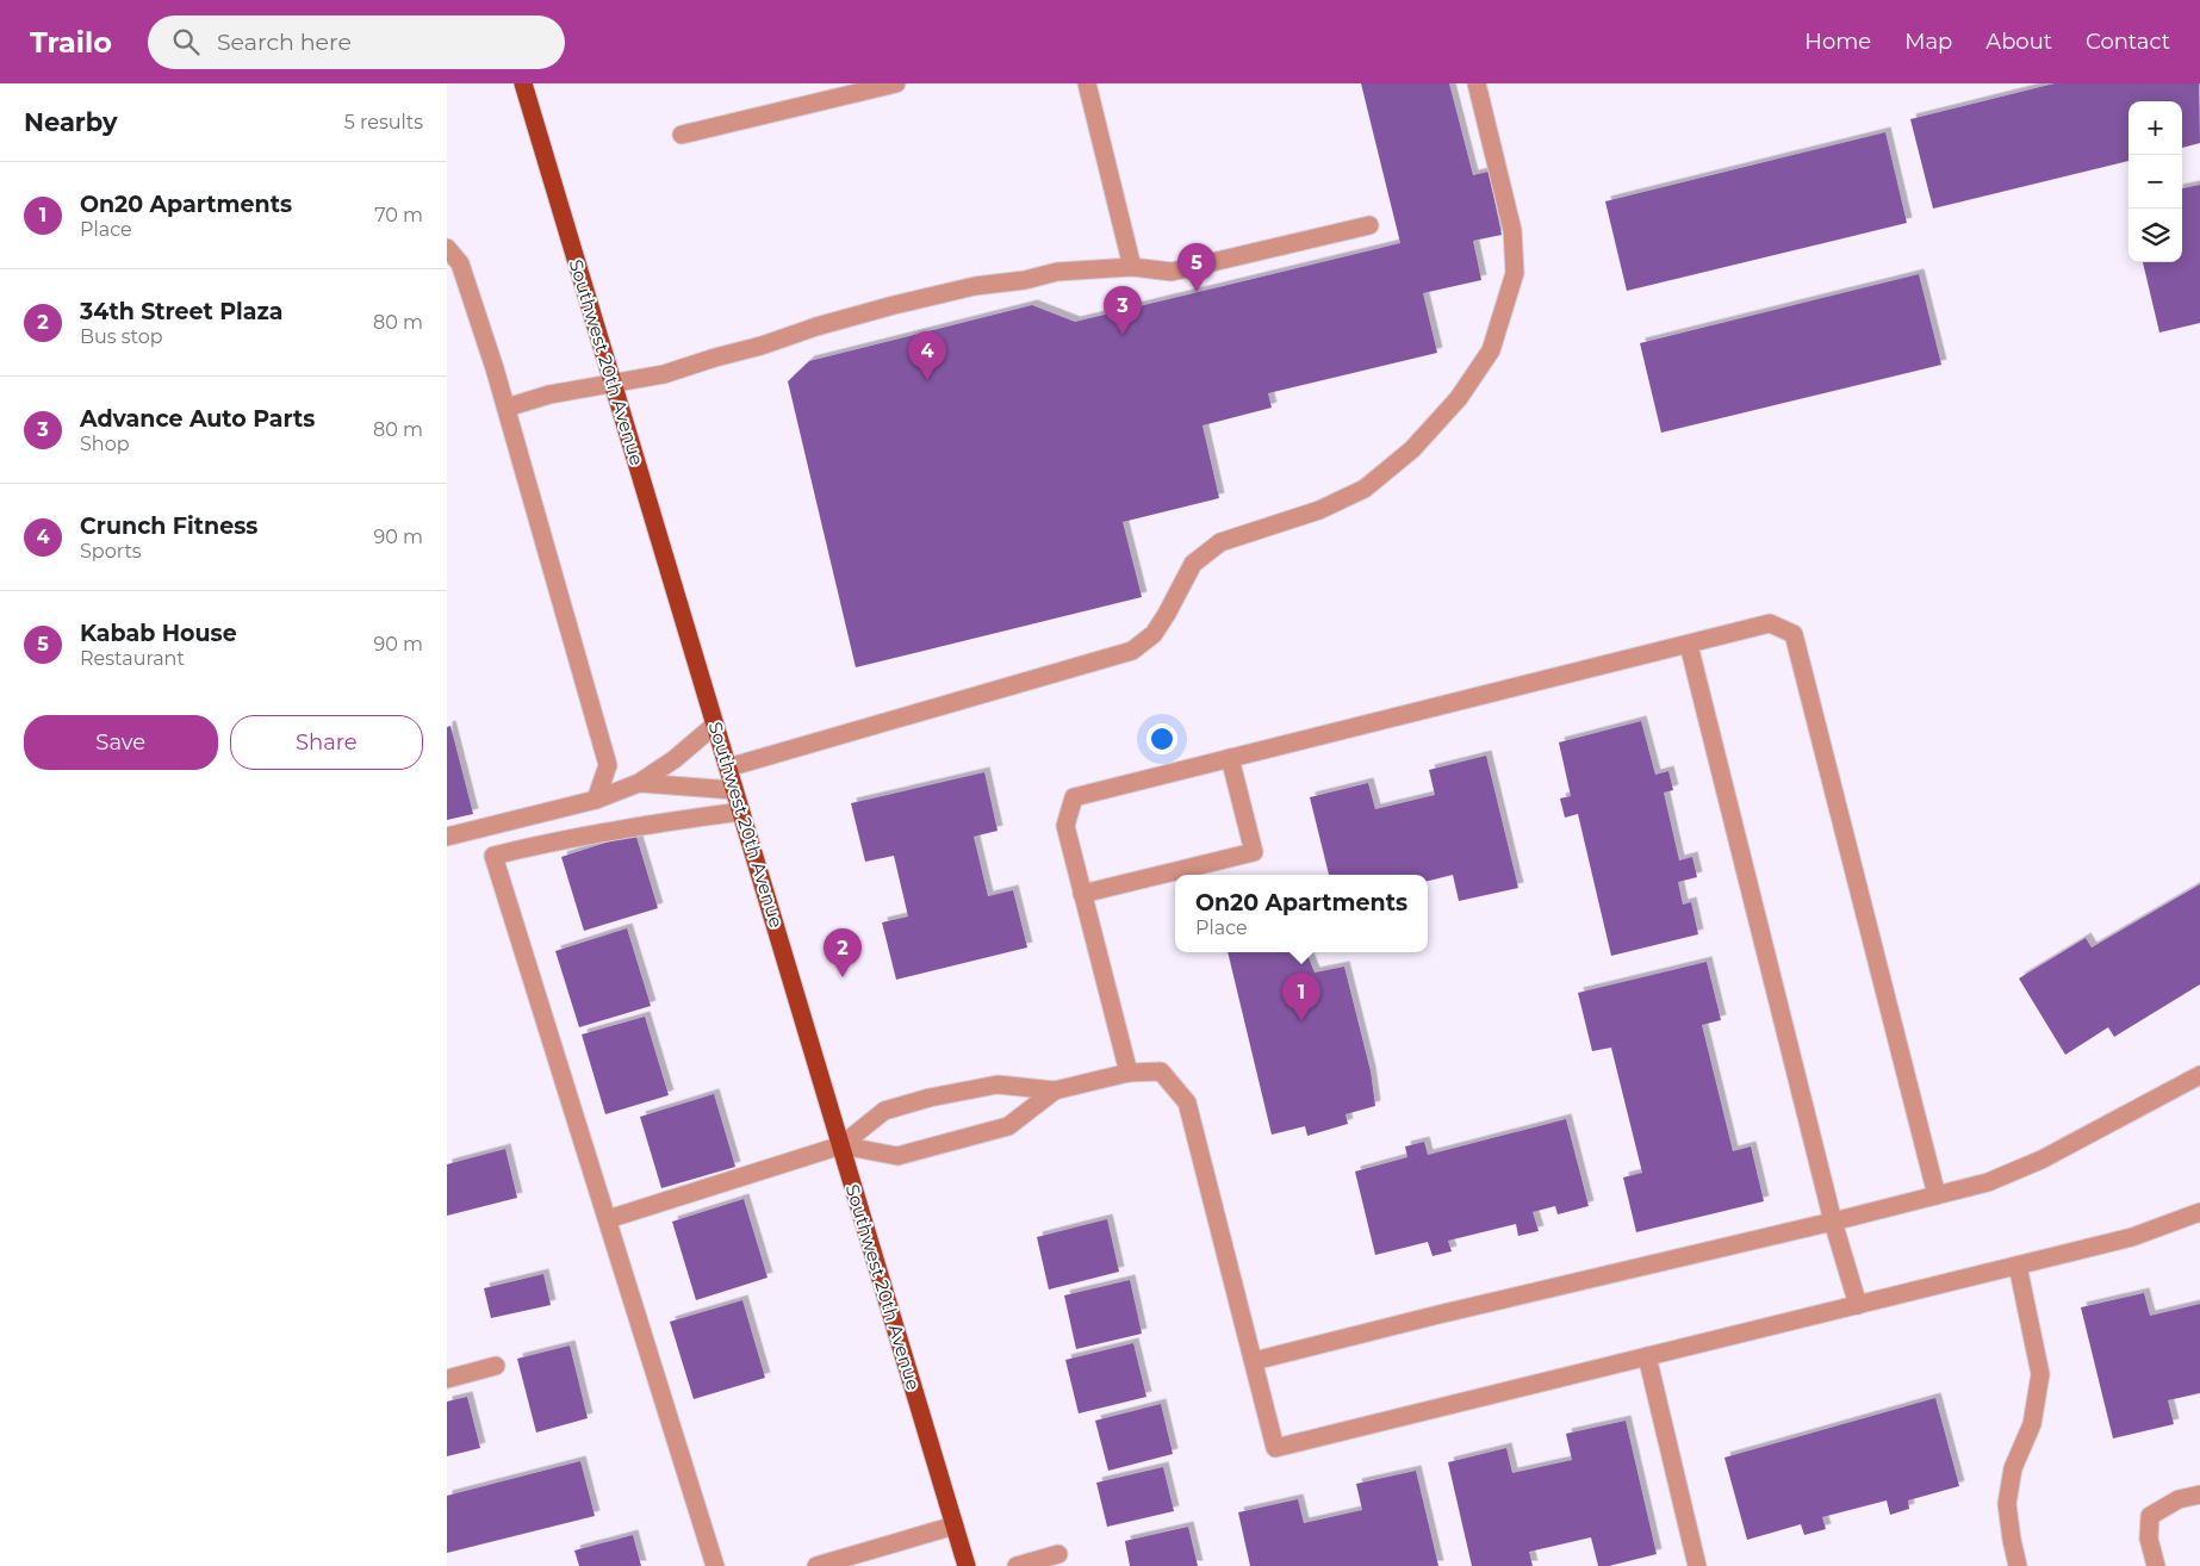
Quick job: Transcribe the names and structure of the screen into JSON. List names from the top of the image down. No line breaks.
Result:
{"streets":{"main road":["Southwest 20th Avenue"]},"page":{"header":"Trailo","search":"Search here","nav":["Home","Map","About","Contact"],"heading":["Nearby","5 results"],"map_buttons":["+","−"],"list":[{"mark":"1","name":"On20 Apartments","note":"Place","value":"70 m"},{"mark":"2","name":"34th Street Plaza","note":"Bus stop","value":"80 m"},{"mark":"3","name":"Advance Auto Parts","note":"Shop","value":"80 m"},{"mark":"4","name":"Crunch Fitness","note":"Sports","value":"90 m"},{"mark":"5","name":"Kabab House","note":"Restaurant","value":"90 m"}],"pins":["5","3","4","2","1"],"buttons":["Save","Share"],"popup":["On20 Apartments","Place"]}}
